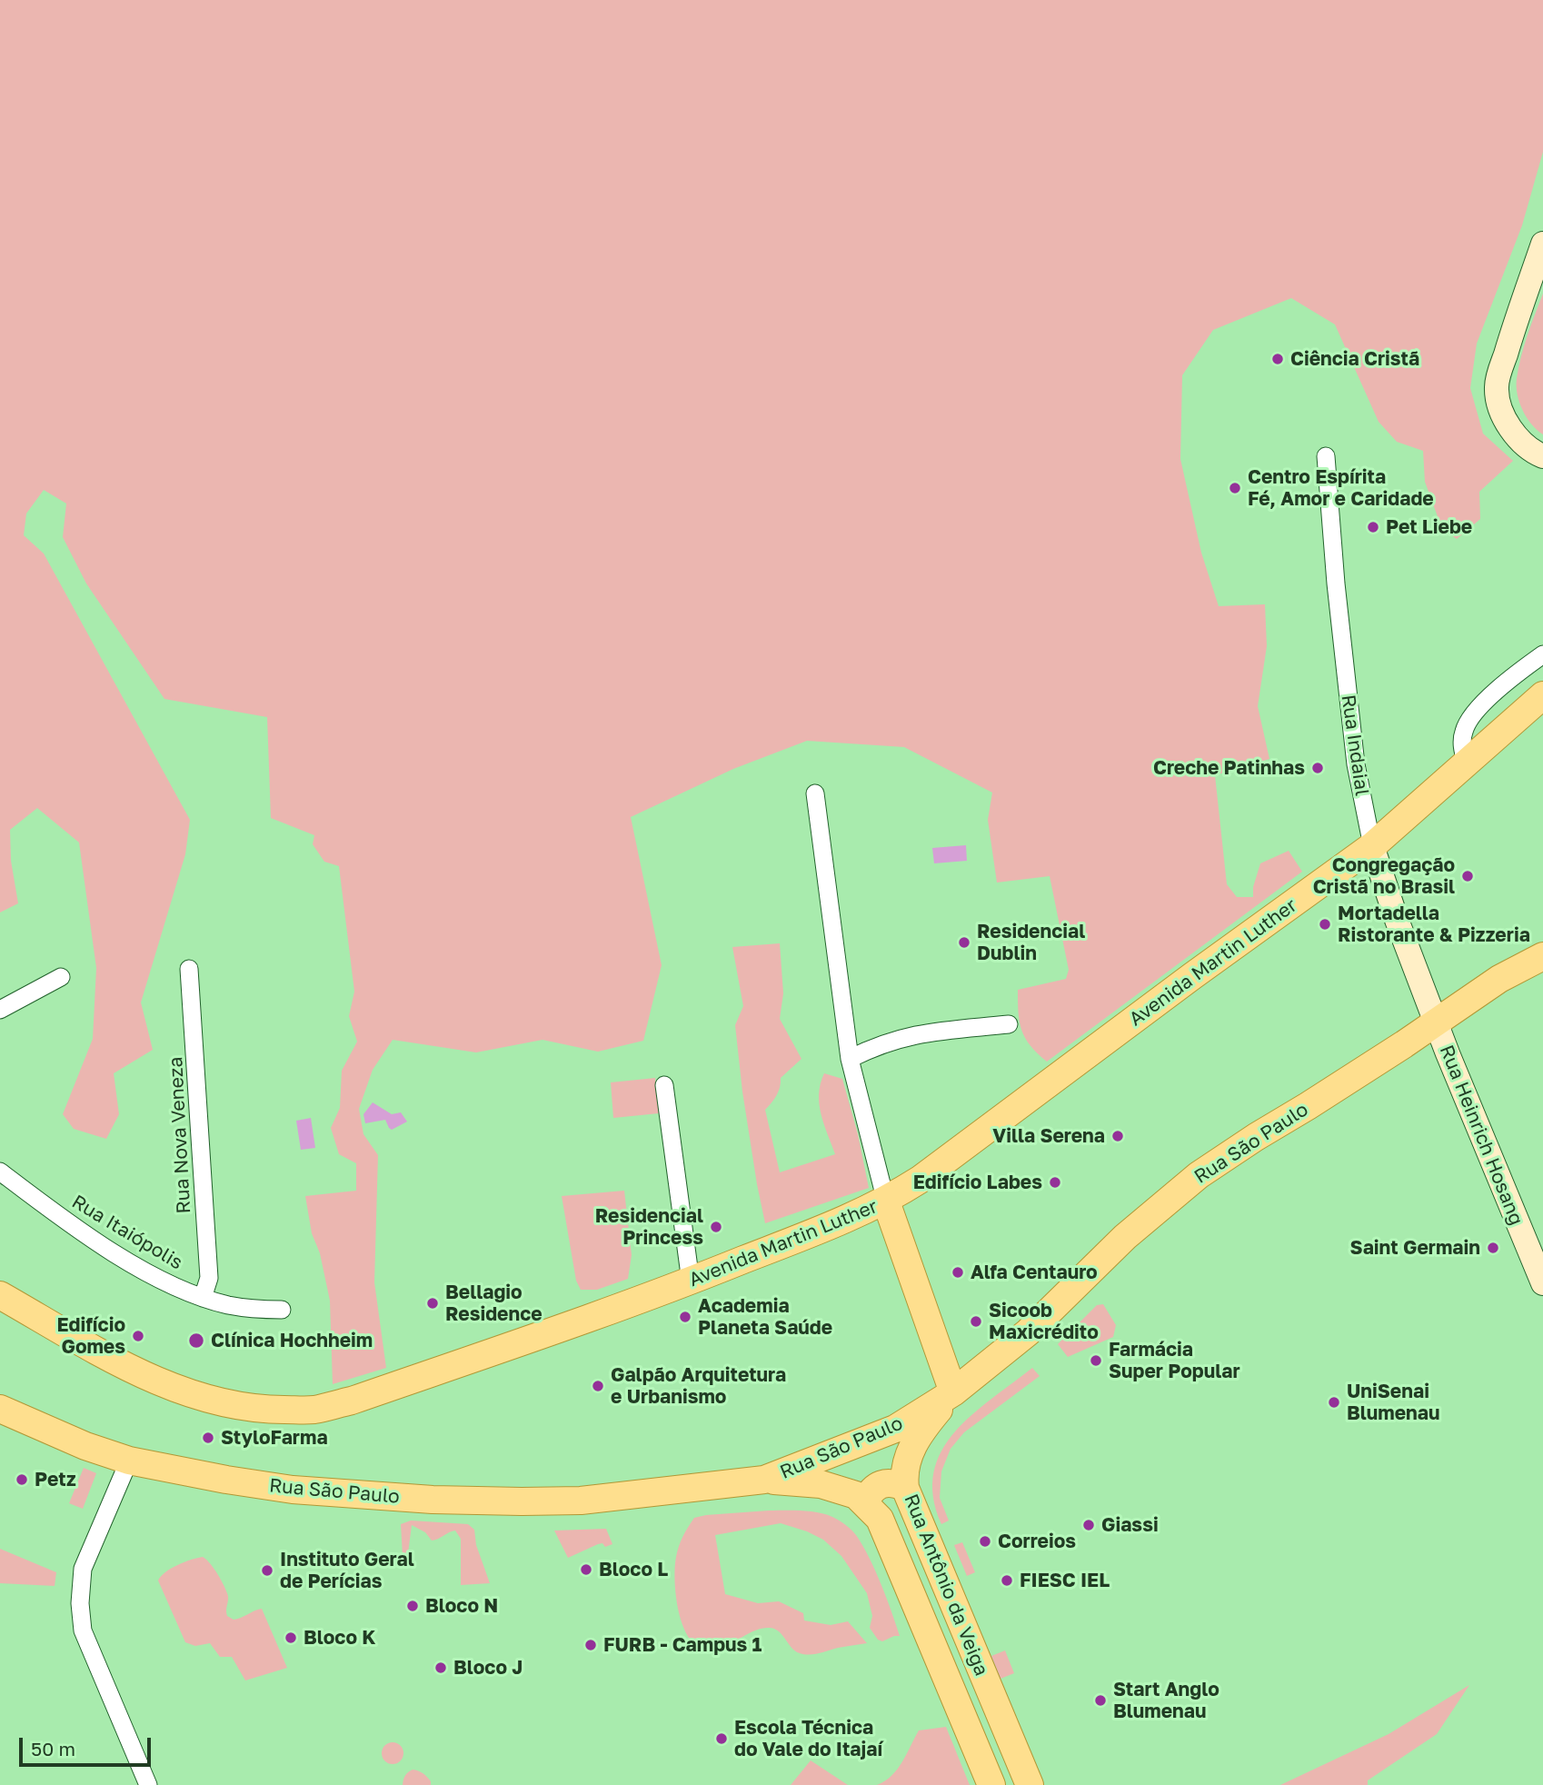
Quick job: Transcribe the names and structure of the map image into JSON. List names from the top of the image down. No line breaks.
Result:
{"streets":{"main road":["Rua Indaial","Avenida Martin Luther","Rua Heinrich Hosang","Rua São Paulo","Rua Antônio da Veiga"],"street":["Rua Nova Veneza","Rua Itaiópolis"]},"crossings":[["Rua Indaial","Avenida Martin Luther"],["Rua Indaial","Rua Heinrich Hosang"],["Rua Indaial","Rua São Paulo"],["Rua Nova Veneza","Rua Itaiópolis"],["Rua Heinrich Hosang","Rua São Paulo"],["Rua São Paulo","Rua Antônio da Veiga"]],"places":["Ciência Cristã","Centro Espírita Fé, Amor e Caridade","Pet Liebe","Creche Patinhas","Congregação Cristã no Brasil","Mortadella Ristorante & Pizzeria","Residencial Dublin","Villa Serena","Edifício Labes","Residencial Princess","Saint Germain","Alfa Centauro","Bellagio Residence","Academia Planeta Saúde","Sicoob Maxicrédito","Edifício Gomes","Clínica Hochheim","Farmácia Super Popular","Galpão Arquitetura e Urbanismo","UniSenai Blumenau","StyloFarma","Petz","Giassi","Correios","Bloco L","Instituto Geral de Perícias","FIESC IEL","Bloco N","Bloco K","FURB - Campus 1","Bloco J","Start Anglo Blumenau","Escola Técnica do Vale do Itajaí"],"scale_bar":"50 m"}
